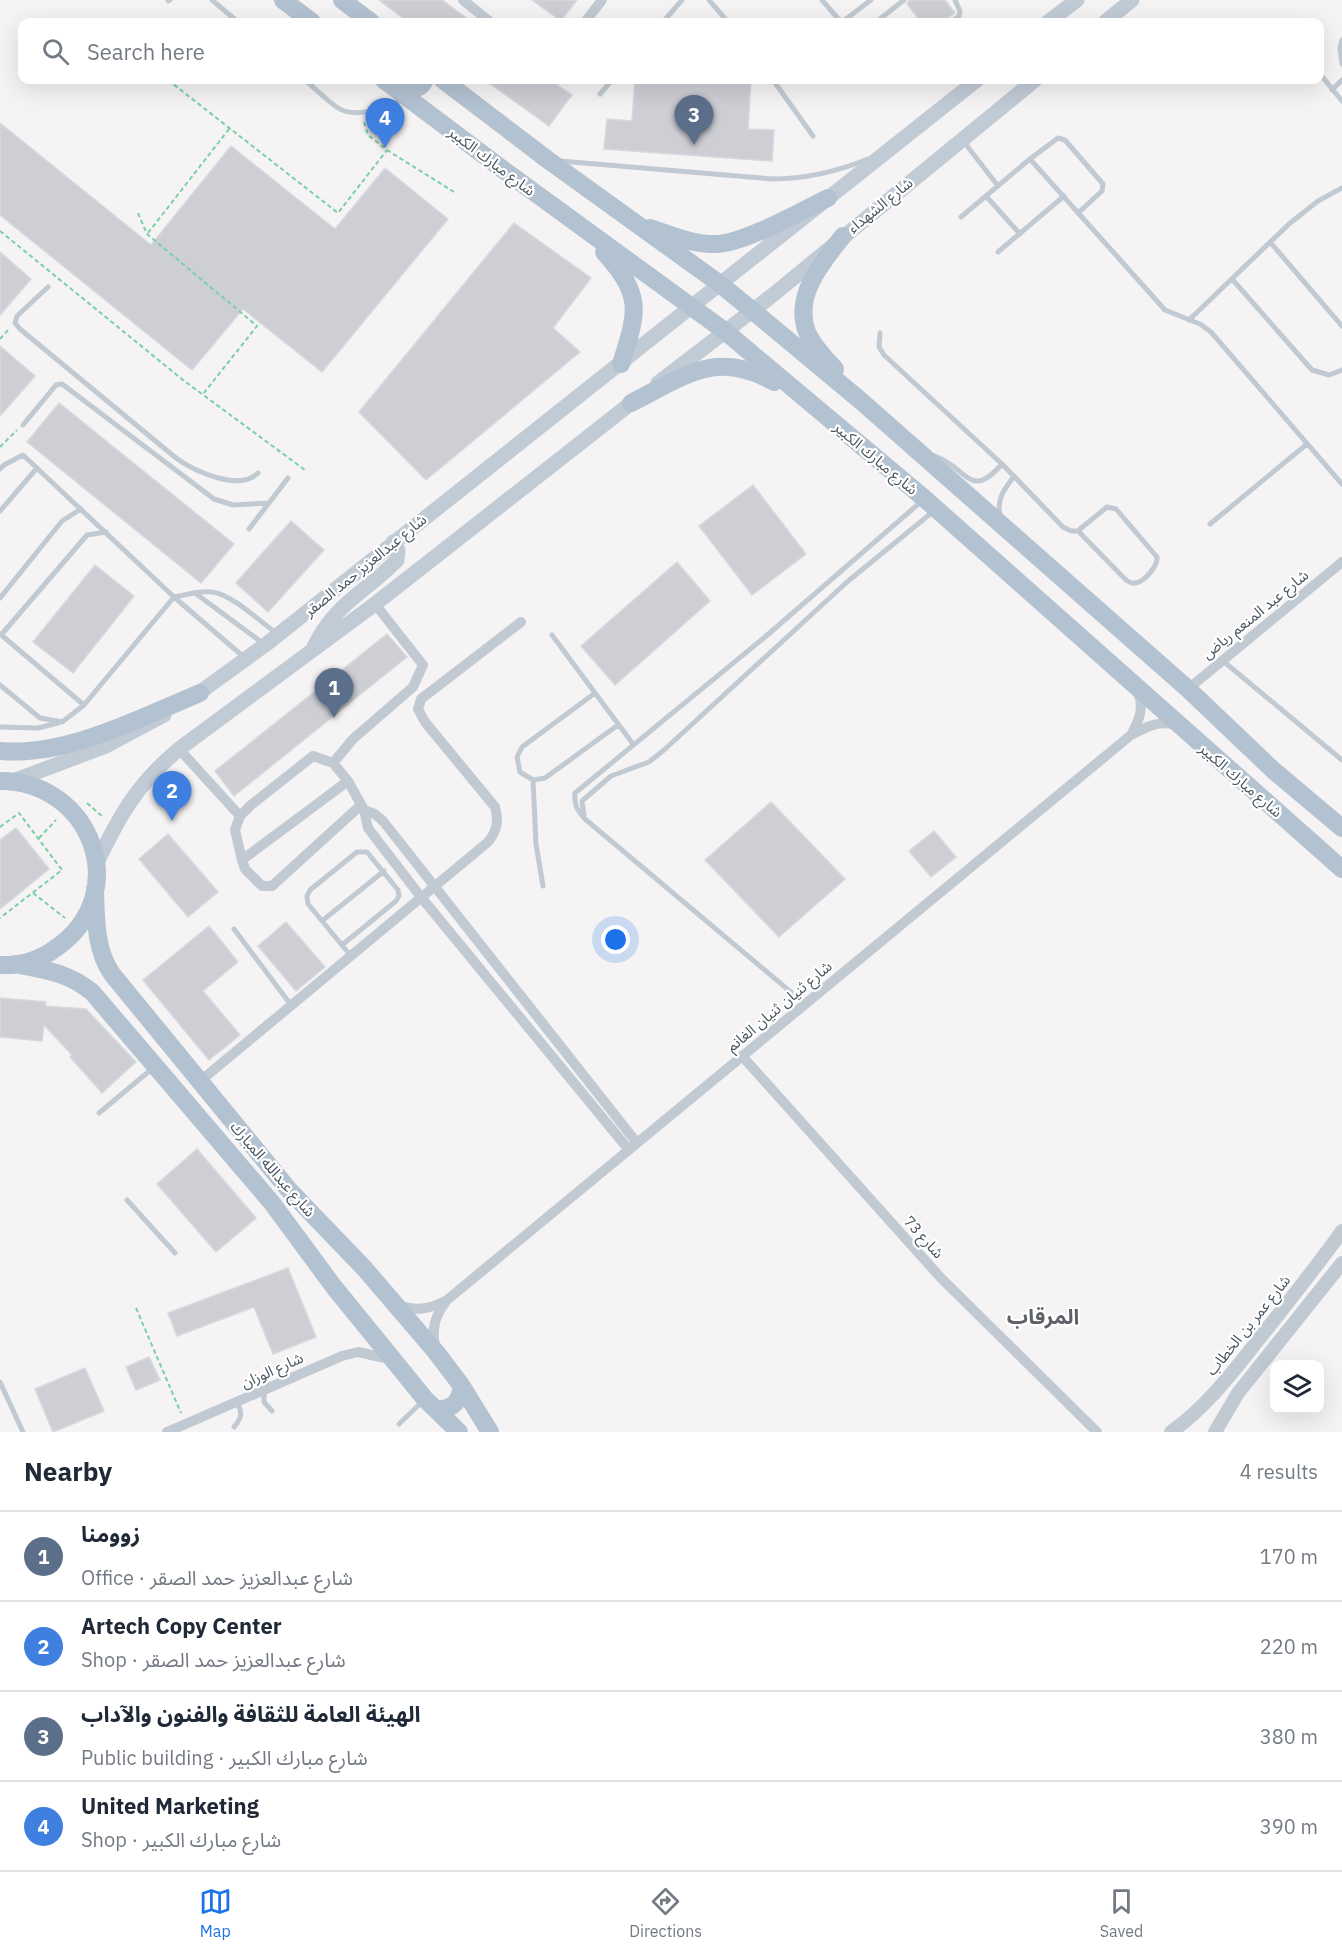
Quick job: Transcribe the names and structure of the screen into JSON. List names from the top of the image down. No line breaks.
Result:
{"streets":{"main road":["شارع مبارك الكبير","شارع الشهداء","شارع عبدالعزيز حمد الصقر","شارع عبدالله المبارك"],"street":["شارع عبد المنعم رياض","شارع ثنيان ثنيان الغانم","شارع 73","شارع عمر بن الخطاب","شارع الوزان"]},"crossings":[["شارع مبارك الكبير","شارع الشهداء"],["شارع مبارك الكبير","شارع عبدالعزيز حمد الصقر"],["شارع مبارك الكبير","شارع عبد المنعم رياض"],["شارع ثنيان ثنيان الغانم","شارع 73"],["شارع عبدالله المبارك","شارع الوزان"]],"districts":["المرقاب"],"page":{"search":"Search here","pins":["3","4","1","2"],"heading":["Nearby","4 results"],"list":[{"mark":"1","name":"زوومنا","note":"Office · شارع عبدالعزيز حمد الصقر","value":"170 m"},{"mark":"2","name":"Artech Copy Center","note":"Shop · شارع عبدالعزيز حمد الصقر","value":"220 m"},{"mark":"3","name":"الهيئة العامة للثقافة والفنون والآداب","note":"Public building · شارع مبارك الكبير","value":"380 m"},{"mark":"4","name":"United Marketing","note":"Shop · شارع مبارك الكبير","value":"390 m"}],"nav":["Map","Directions","Saved"]}}
